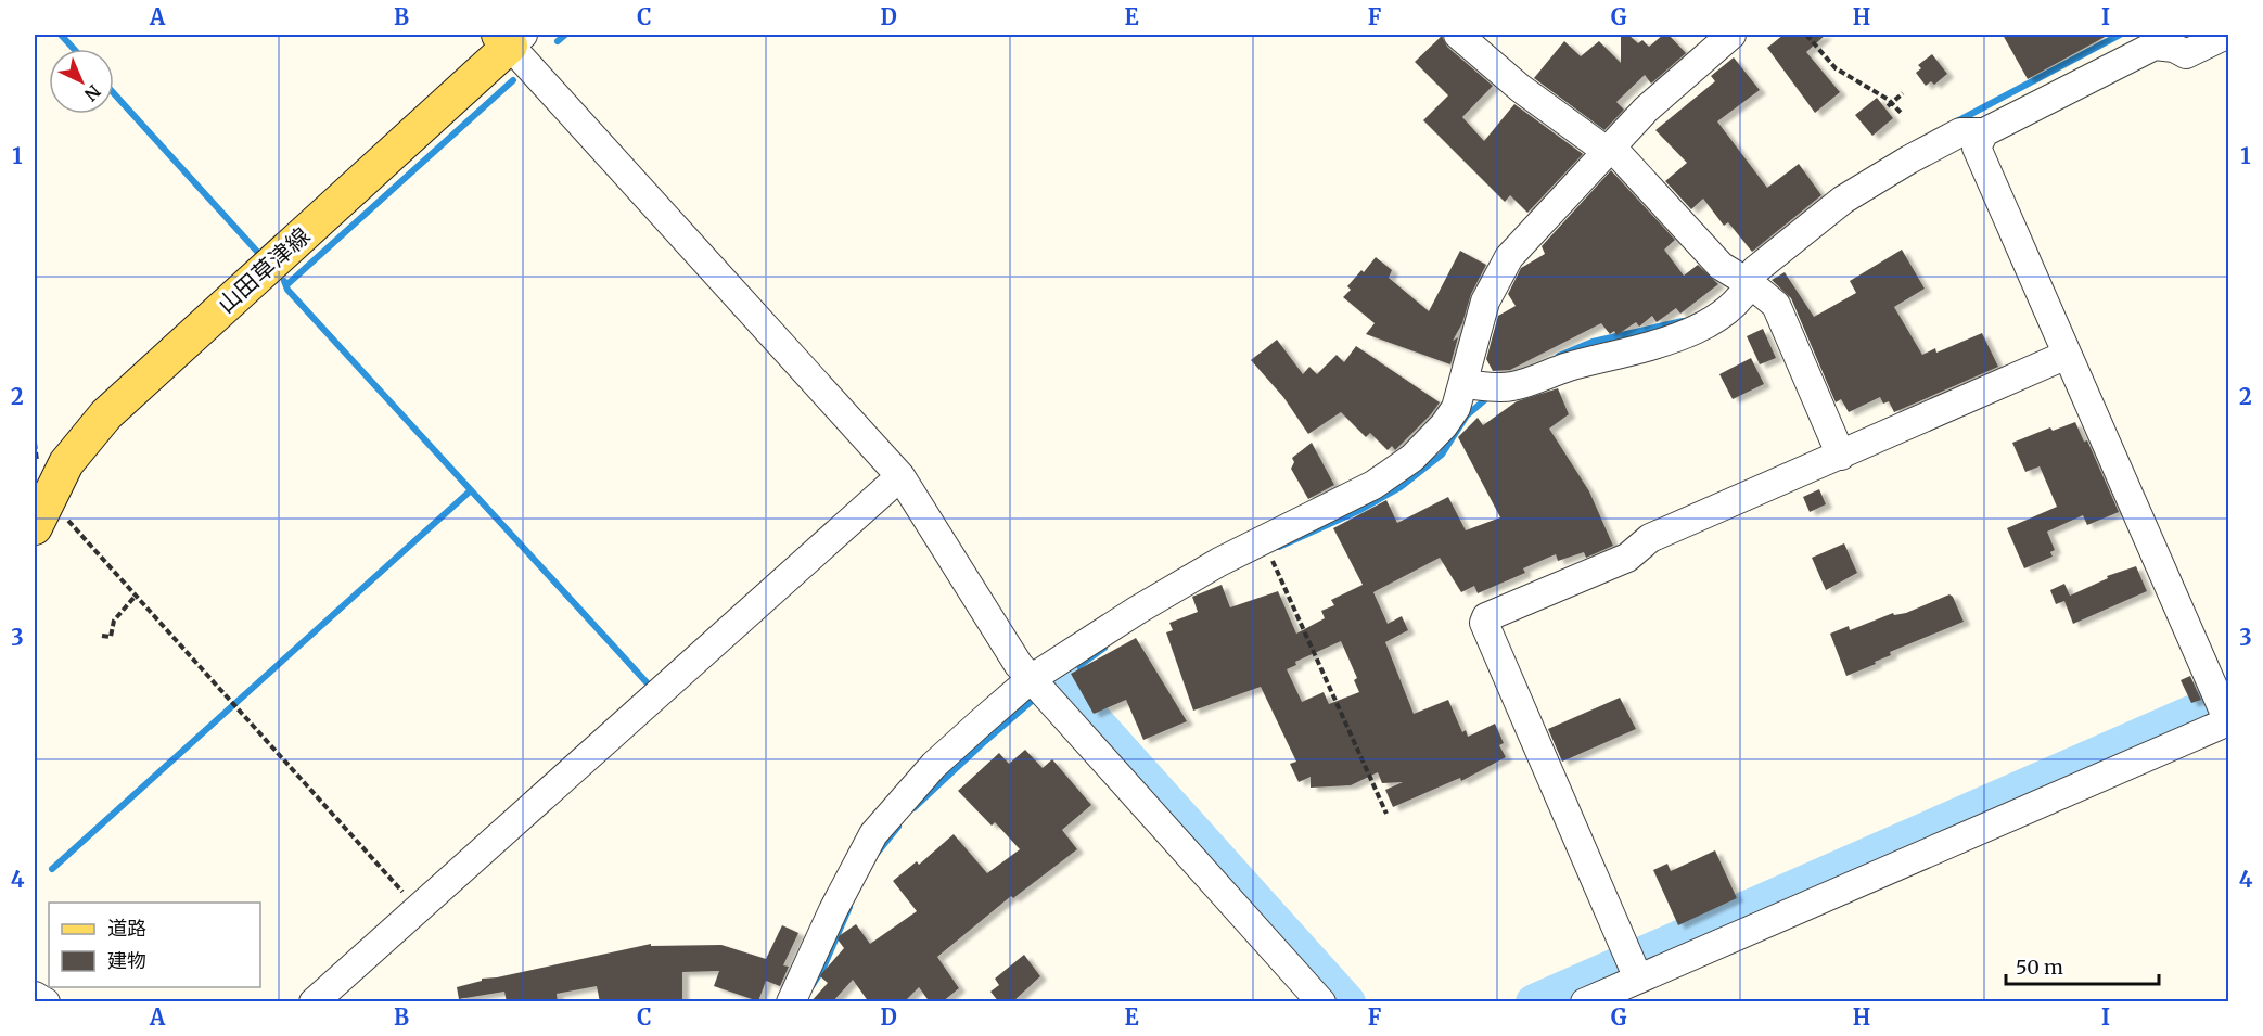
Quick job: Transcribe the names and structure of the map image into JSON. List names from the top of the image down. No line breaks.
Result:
{"streets":{"main road":["山田草津線"]},"legend":["道路","建物"],"scale_bar":"50 m","north":"bottom right","grid":{"columns":["A","B","C","D","E","F","G","H","I"],"rows":["1","2","3","4"]}}
